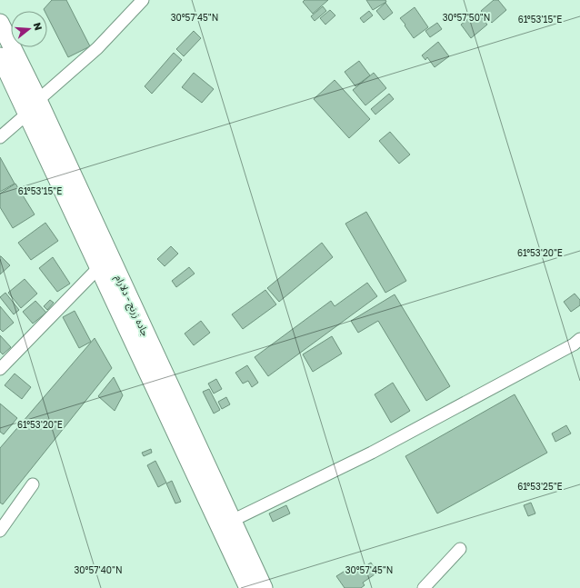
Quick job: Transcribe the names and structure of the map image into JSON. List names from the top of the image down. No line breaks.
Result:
{"streets":{"highway":["جاده زرنج - دلارام"]},"north":"right","coordinates":["30°57'45\"N","30°57'50\"N","61°53'15\"E","61°53'20\"E","61°53'25\"E","30°57'40\"N"]}
